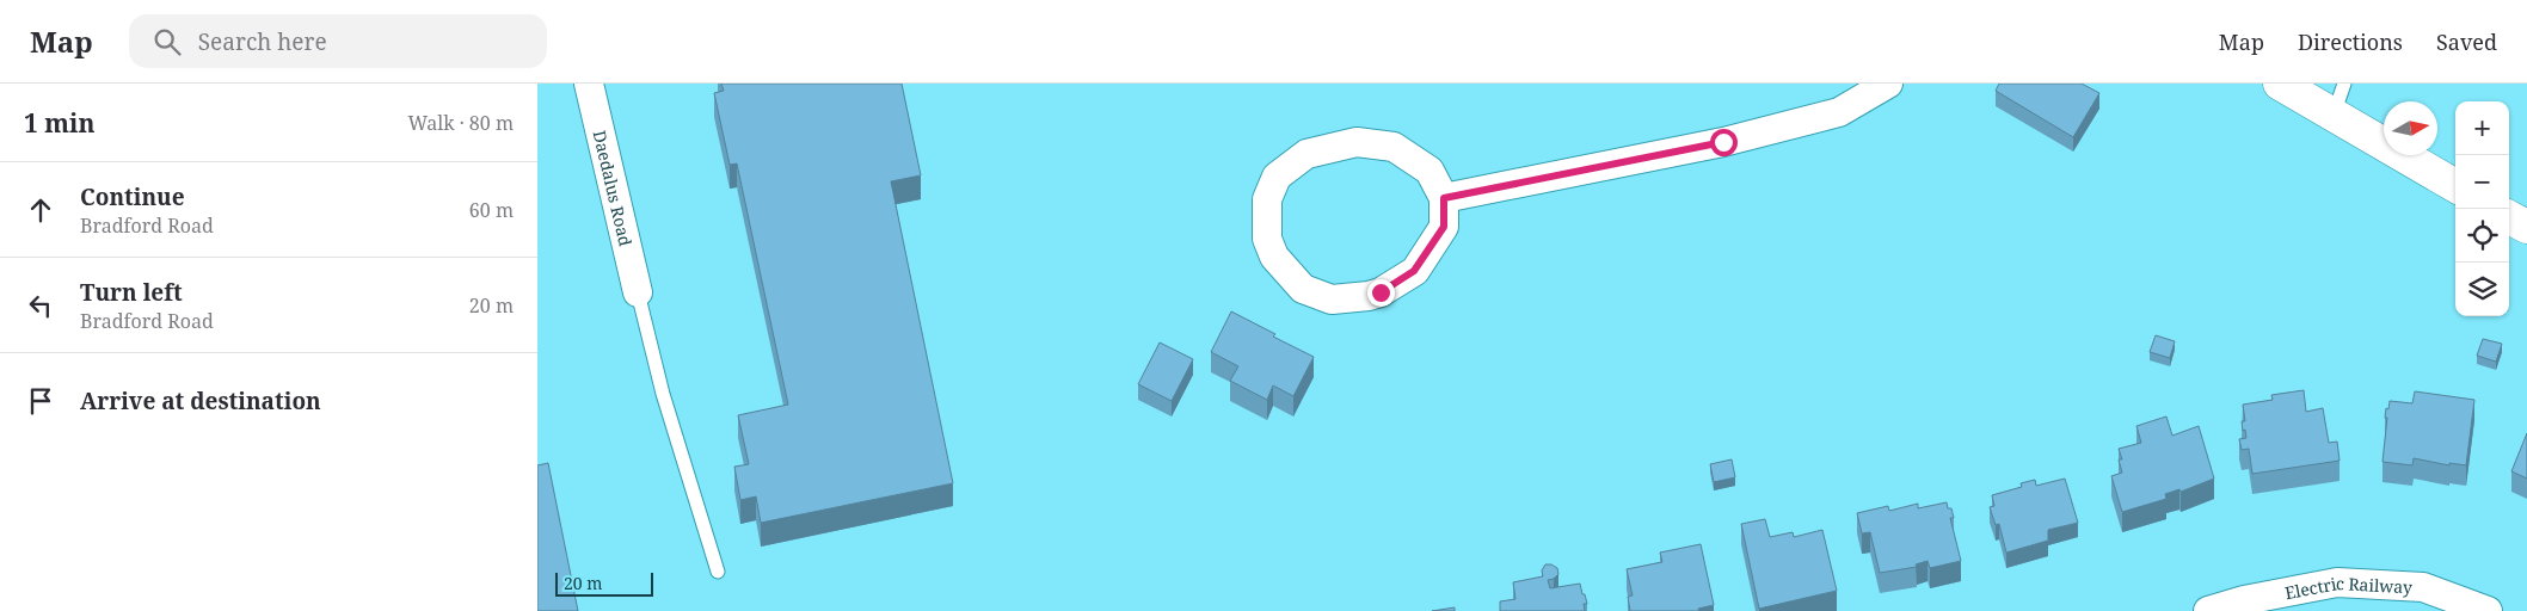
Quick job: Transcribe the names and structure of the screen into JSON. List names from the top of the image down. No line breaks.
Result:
{"streets":{"street":["Daedalus Road","Electric Railway"]},"scale_bar":"20 m","north":"right","page":{"header":"Map","search":"Search here","nav":["Map","Directions","Saved"],"heading":["1 min","Walk · 80 m"],"map_buttons":["+","−"],"list":[["Continue","Bradford Road","60 m"],["Turn left","Bradford Road","20 m"],"Arrive at destination"],"scale":"20 m"}}
